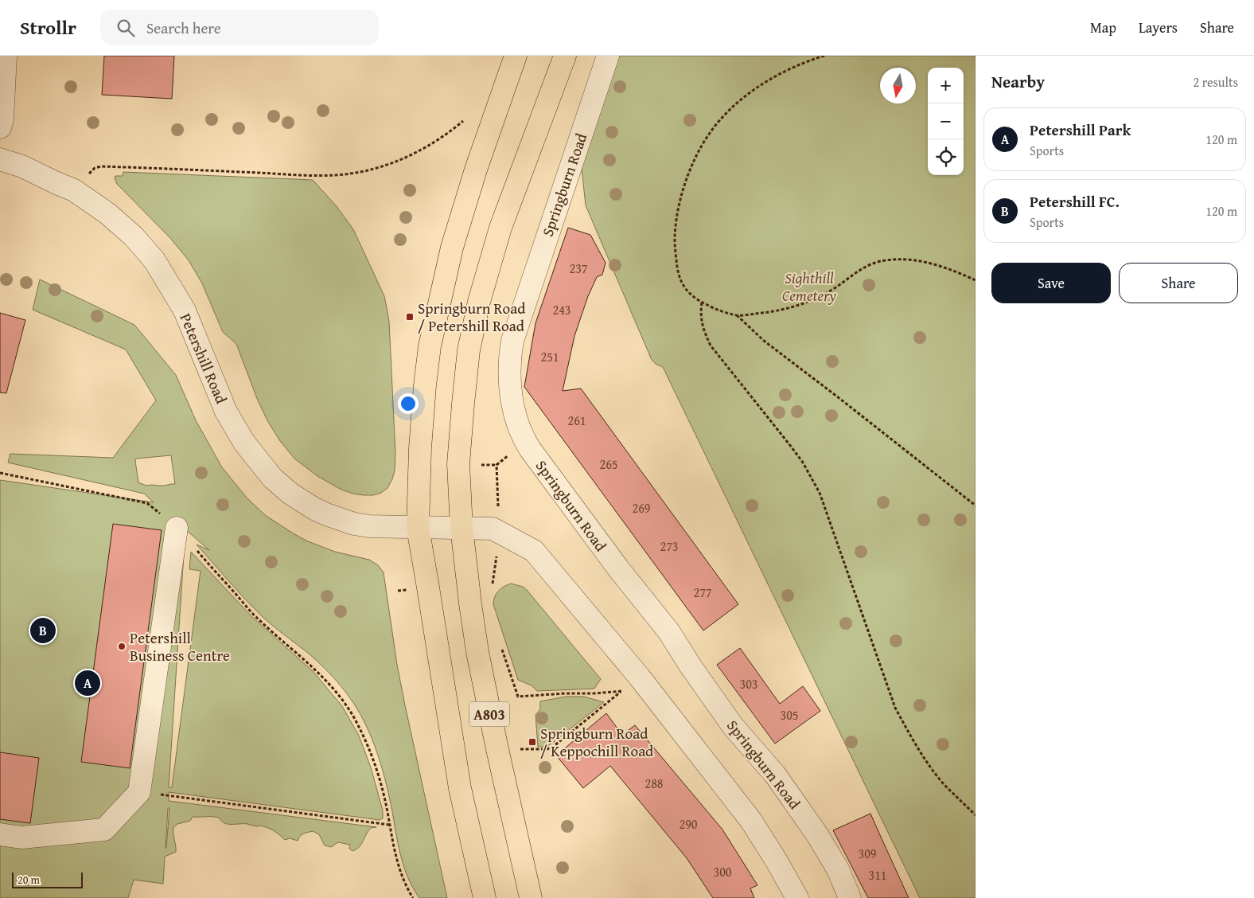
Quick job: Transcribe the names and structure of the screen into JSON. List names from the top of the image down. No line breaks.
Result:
{"streets":{"main road":["A803"],"street":["Springburn Road","Petershill Road"]},"crossings":[["Petershill Road","A803"]],"parks":["Sighthill Cemetery"],"places":{"transit":["Springburn Road / Petershill Road","Springburn Road / Keppochill Road"],"other":["Petershill Business Centre"]},"house_numbers":["237","243","251","261","265","269","273","277","303","305","288","290","309","300","311"],"scale_bar":"20 m","north":"bottom","page":{"header":"Strollr","search":"Search here","nav":["Map","Layers","Share"],"heading":["Nearby","2 results"],"map_buttons":["+","−"],"list":[{"mark":"A","name":"Petershill Park","note":"Sports","value":"120 m"},{"mark":"B","name":"Petershill FC.","note":"Sports","value":"120 m"}],"buttons":["Save","Share"],"pins":["B","A"],"scale":"20 m"}}
